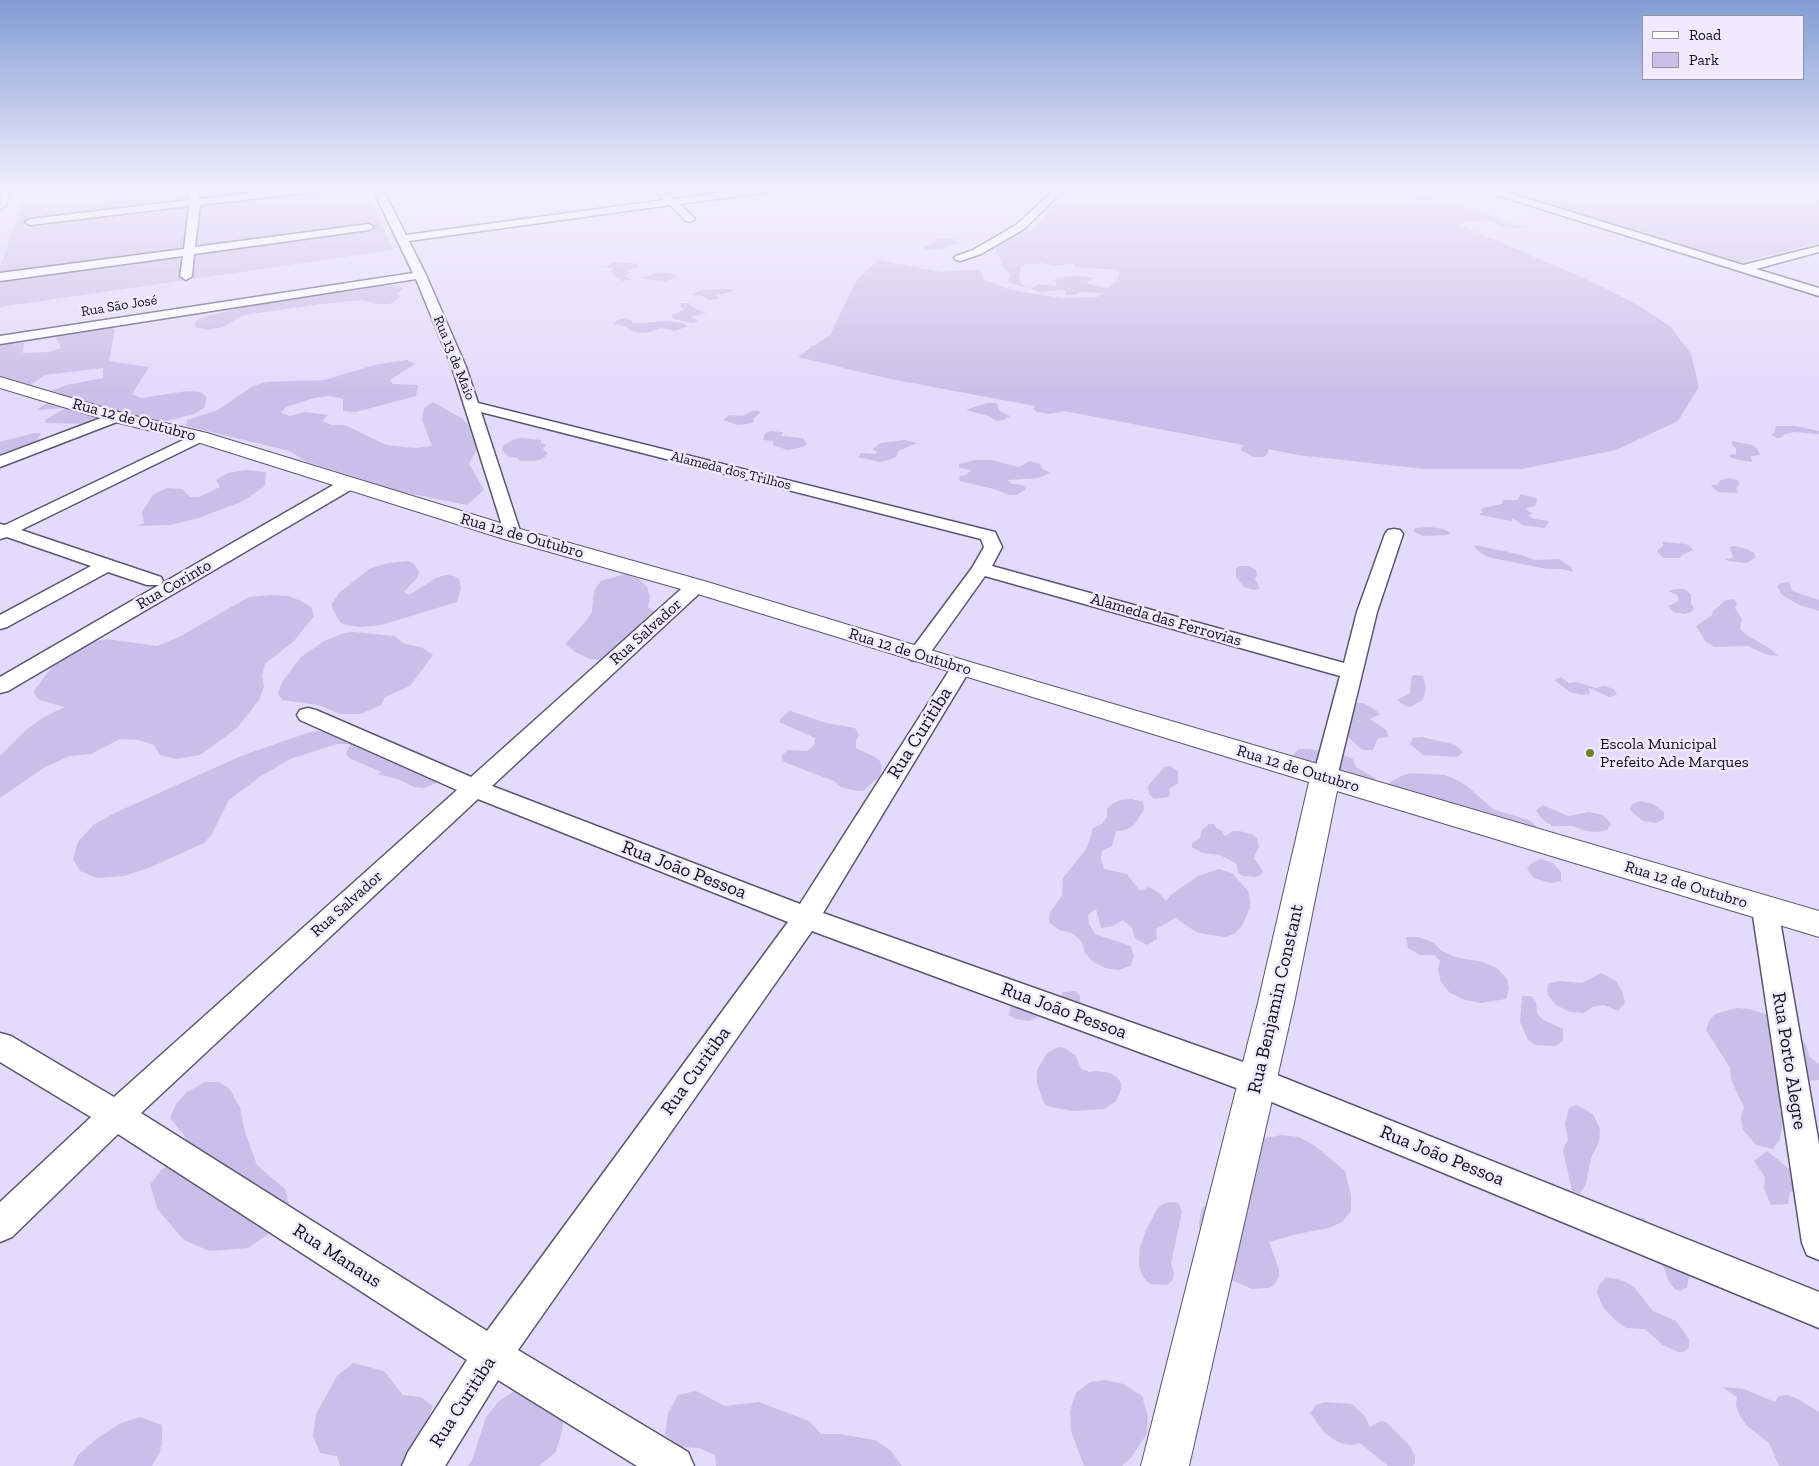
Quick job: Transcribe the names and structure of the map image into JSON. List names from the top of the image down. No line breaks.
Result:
{"streets":{"main road":["Rua 12 de Outubro","Rua Benjamin Constant"],"street":["Rua São José","Rua 13 de Maio","Alameda dos Trilhos","Rua Corinto","Alameda das Ferrovias","Rua Salvador","Rua Curitiba","Rua João Pessoa","Rua Porto Alegre","Rua Manaus"]},"crossings":[["Rua São José","Rua 13 de Maio"],["Rua 13 de Maio","Rua 12 de Outubro"],["Rua 13 de Maio","Alameda dos Trilhos"],["Rua 12 de Outubro","Rua Corinto"],["Rua 12 de Outubro","Rua Salvador"],["Rua 12 de Outubro","Rua Curitiba"],["Rua 12 de Outubro","Rua Benjamin Constant"],["Rua 12 de Outubro","Rua Porto Alegre"],["Alameda dos Trilhos","Alameda das Ferrovias"],["Alameda das Ferrovias","Rua Benjamin Constant"],["Rua Salvador","Rua João Pessoa"],["Rua Salvador","Rua Manaus"],["Rua Curitiba","Rua João Pessoa"],["Rua Curitiba","Rua Manaus"],["Rua João Pessoa","Rua Benjamin Constant"]],"places":["Escola Municipal Prefeito Ade Marques"],"legend":["Road","Park"]}
